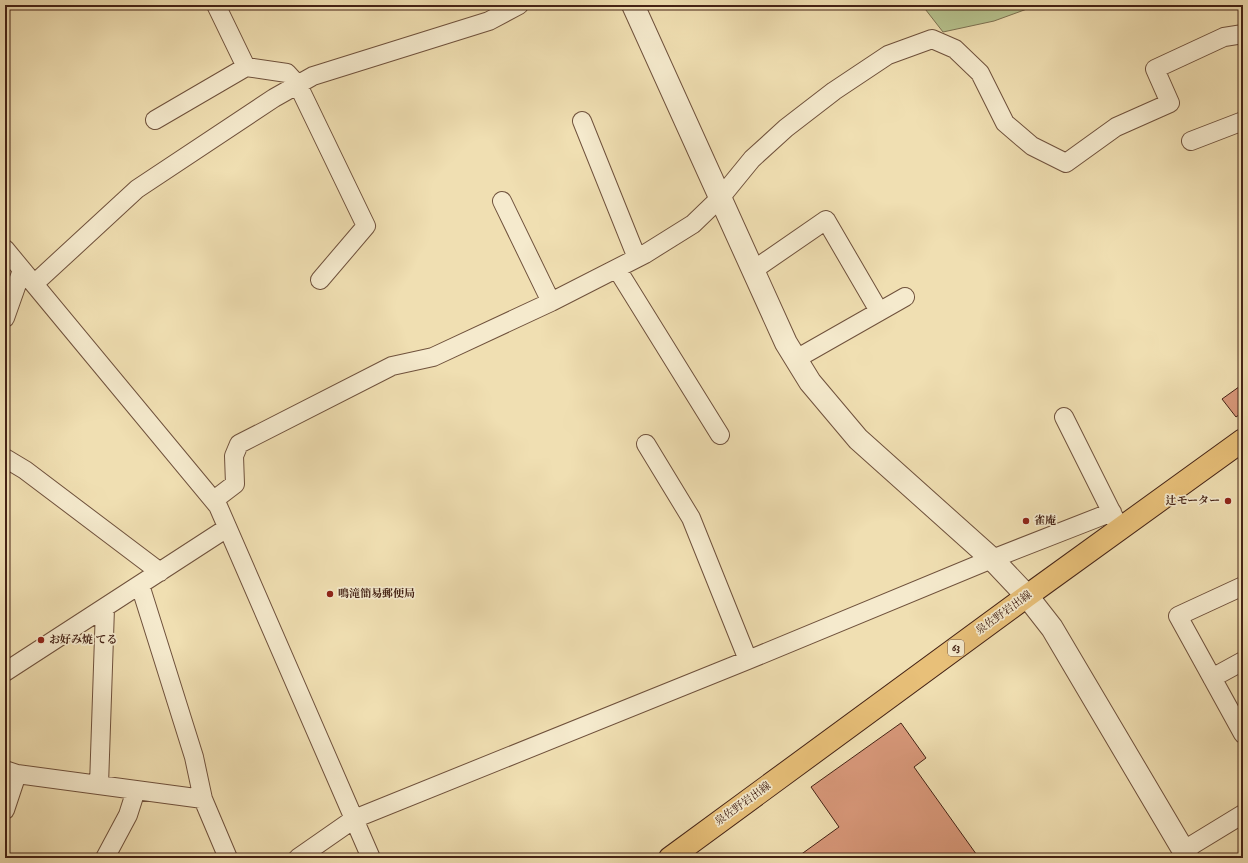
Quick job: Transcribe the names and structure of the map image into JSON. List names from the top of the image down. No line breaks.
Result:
{"streets":{"main road":["泉佐野岩出線","63"]},"places":["辻モーター","雀庵","鳴滝簡易郵便局","お好み焼 てる"]}
